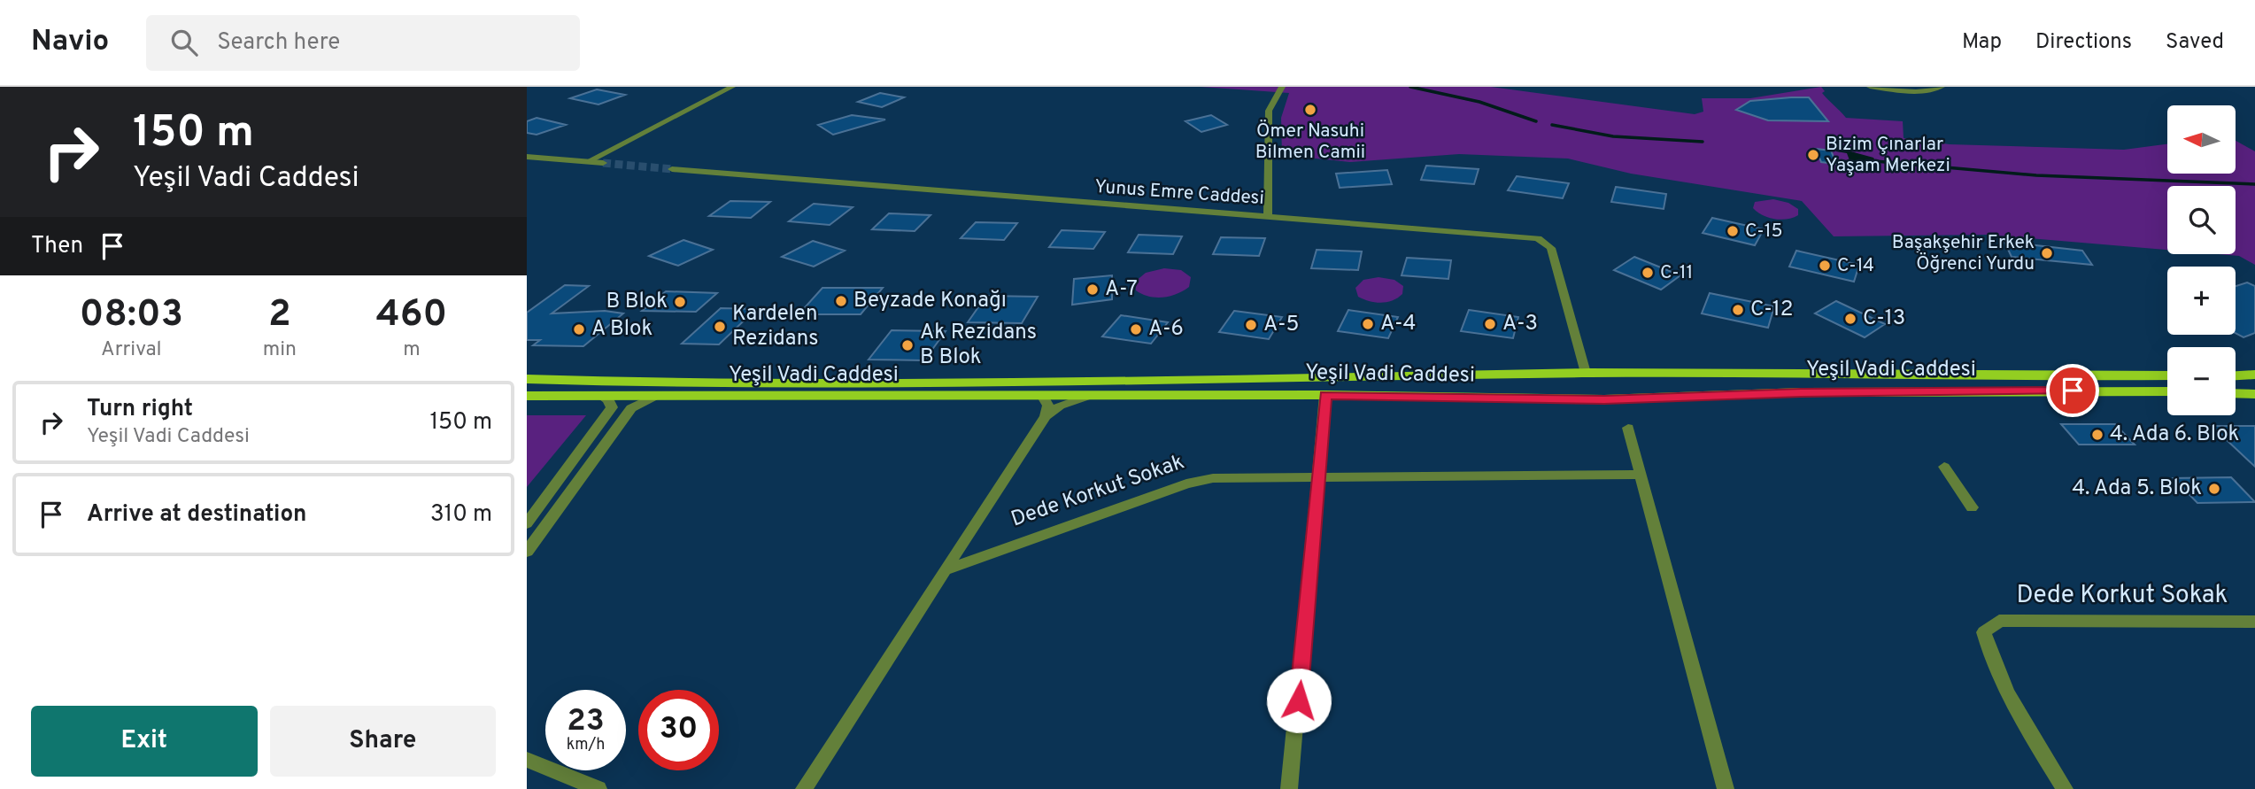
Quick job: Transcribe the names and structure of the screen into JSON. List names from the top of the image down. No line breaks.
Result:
{"streets":{"main road":["Yeşil Vadi Caddesi"],"street":["Yunus Emre Caddesi","Dede Korkut Sokak"]},"crossings":[["Yunus Emre Caddesi","Yeşil Vadi Caddesi"]],"places":["Ömer Nasuhi Bilmen Camii","Bizim Çınarlar Yaşam Merkezi","C-15","Başakşehir Erkek Öğrenci Yurdu","C-14","C-11","A-7","Beyzade Konağı","B Blok","C-12","C-13","A-4","A-3","A-5","Kardelen Rezidans","A Blok","A-6","Ak Rezidans B Blok","4. Ada 6. Blok","4. Ada 5. Blok"],"north":"left","page":{"header":"Navio","search":"Search here","nav":["Map","Directions","Saved"],"turn":["150 m","Yeşil Vadi Caddesi"],"map_buttons":["+","−"],"then":"Then","eta":["08:03","Arrival","2","min","460","m"],"list":[{"name":"Turn right","note":"Yeşil Vadi Caddesi","value":"150 m"},{"name":"Arrive at destination","value":"310 m"}],"speed":"23 km/h","limit":"30","buttons":["Exit","Share"]}}
